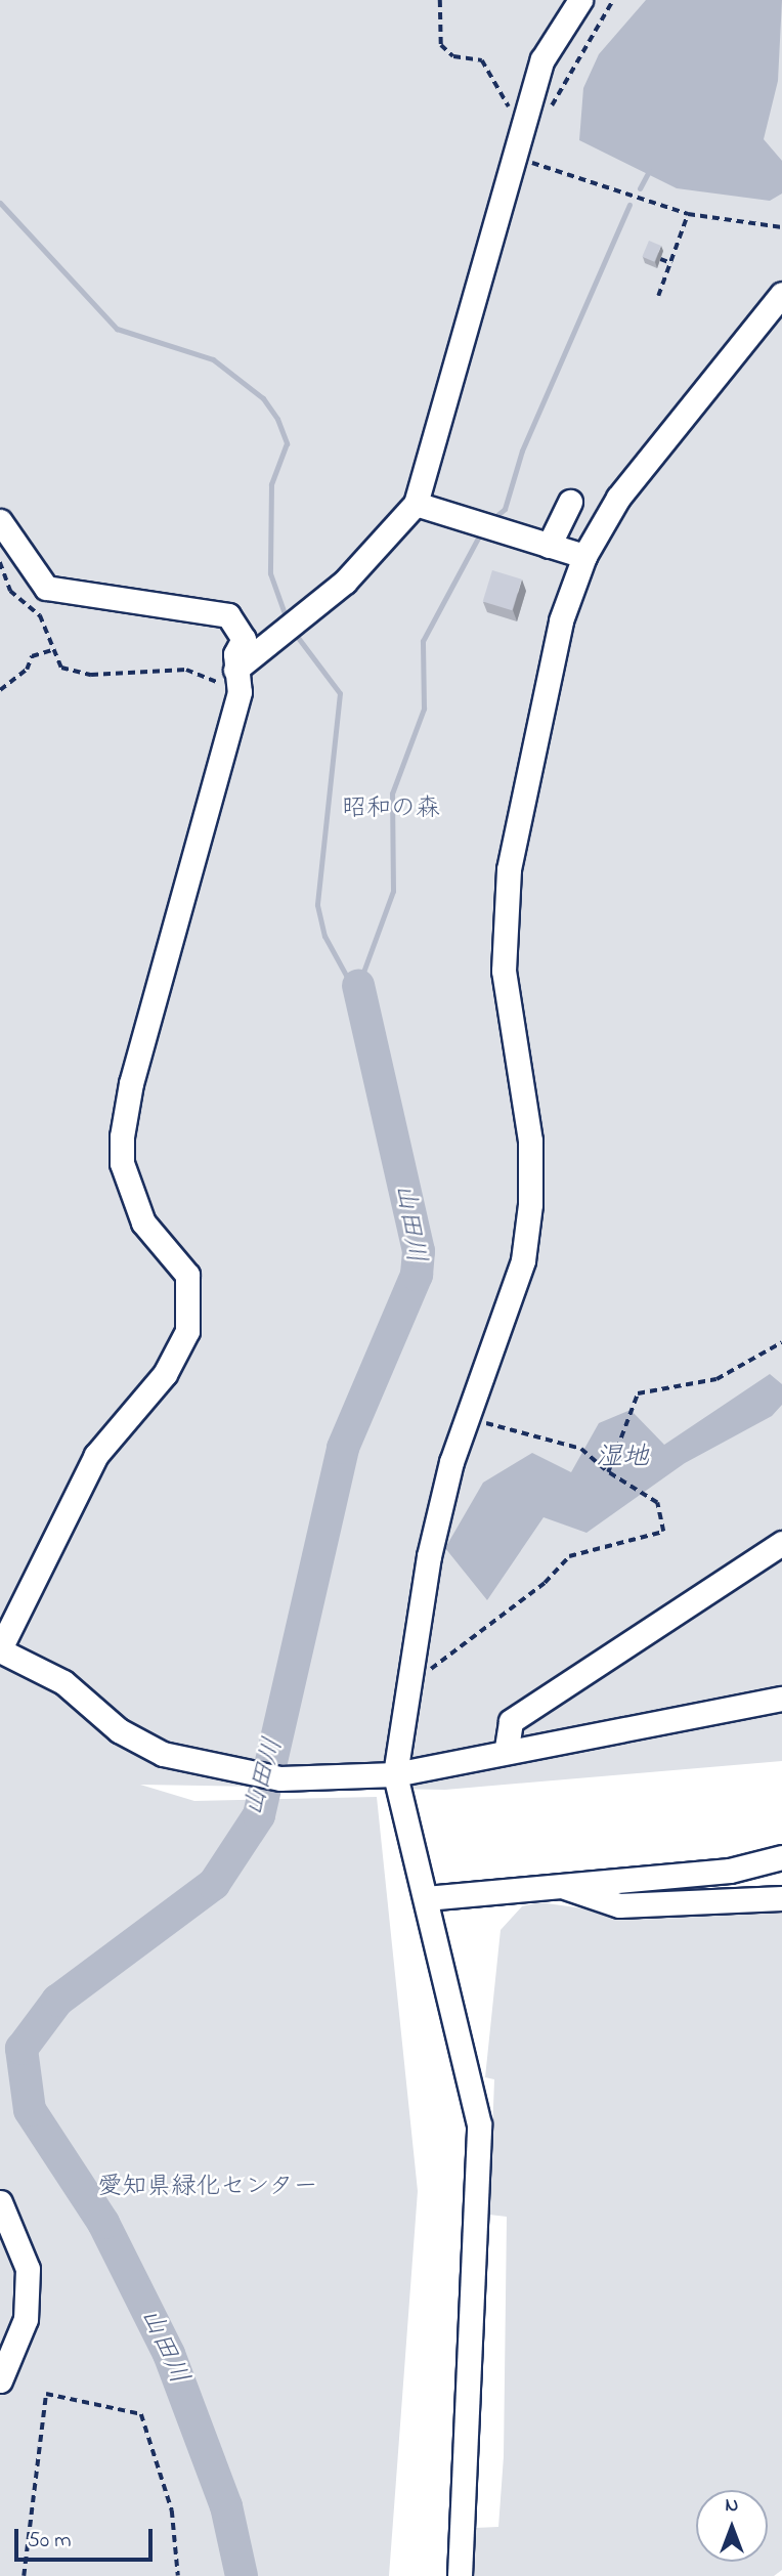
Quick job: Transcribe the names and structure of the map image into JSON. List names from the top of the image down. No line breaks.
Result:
{"water":["山田川","湿地"],"parks":["昭和の森","愛知県緑化センター"],"scale_bar":"50 m","north":"top"}
